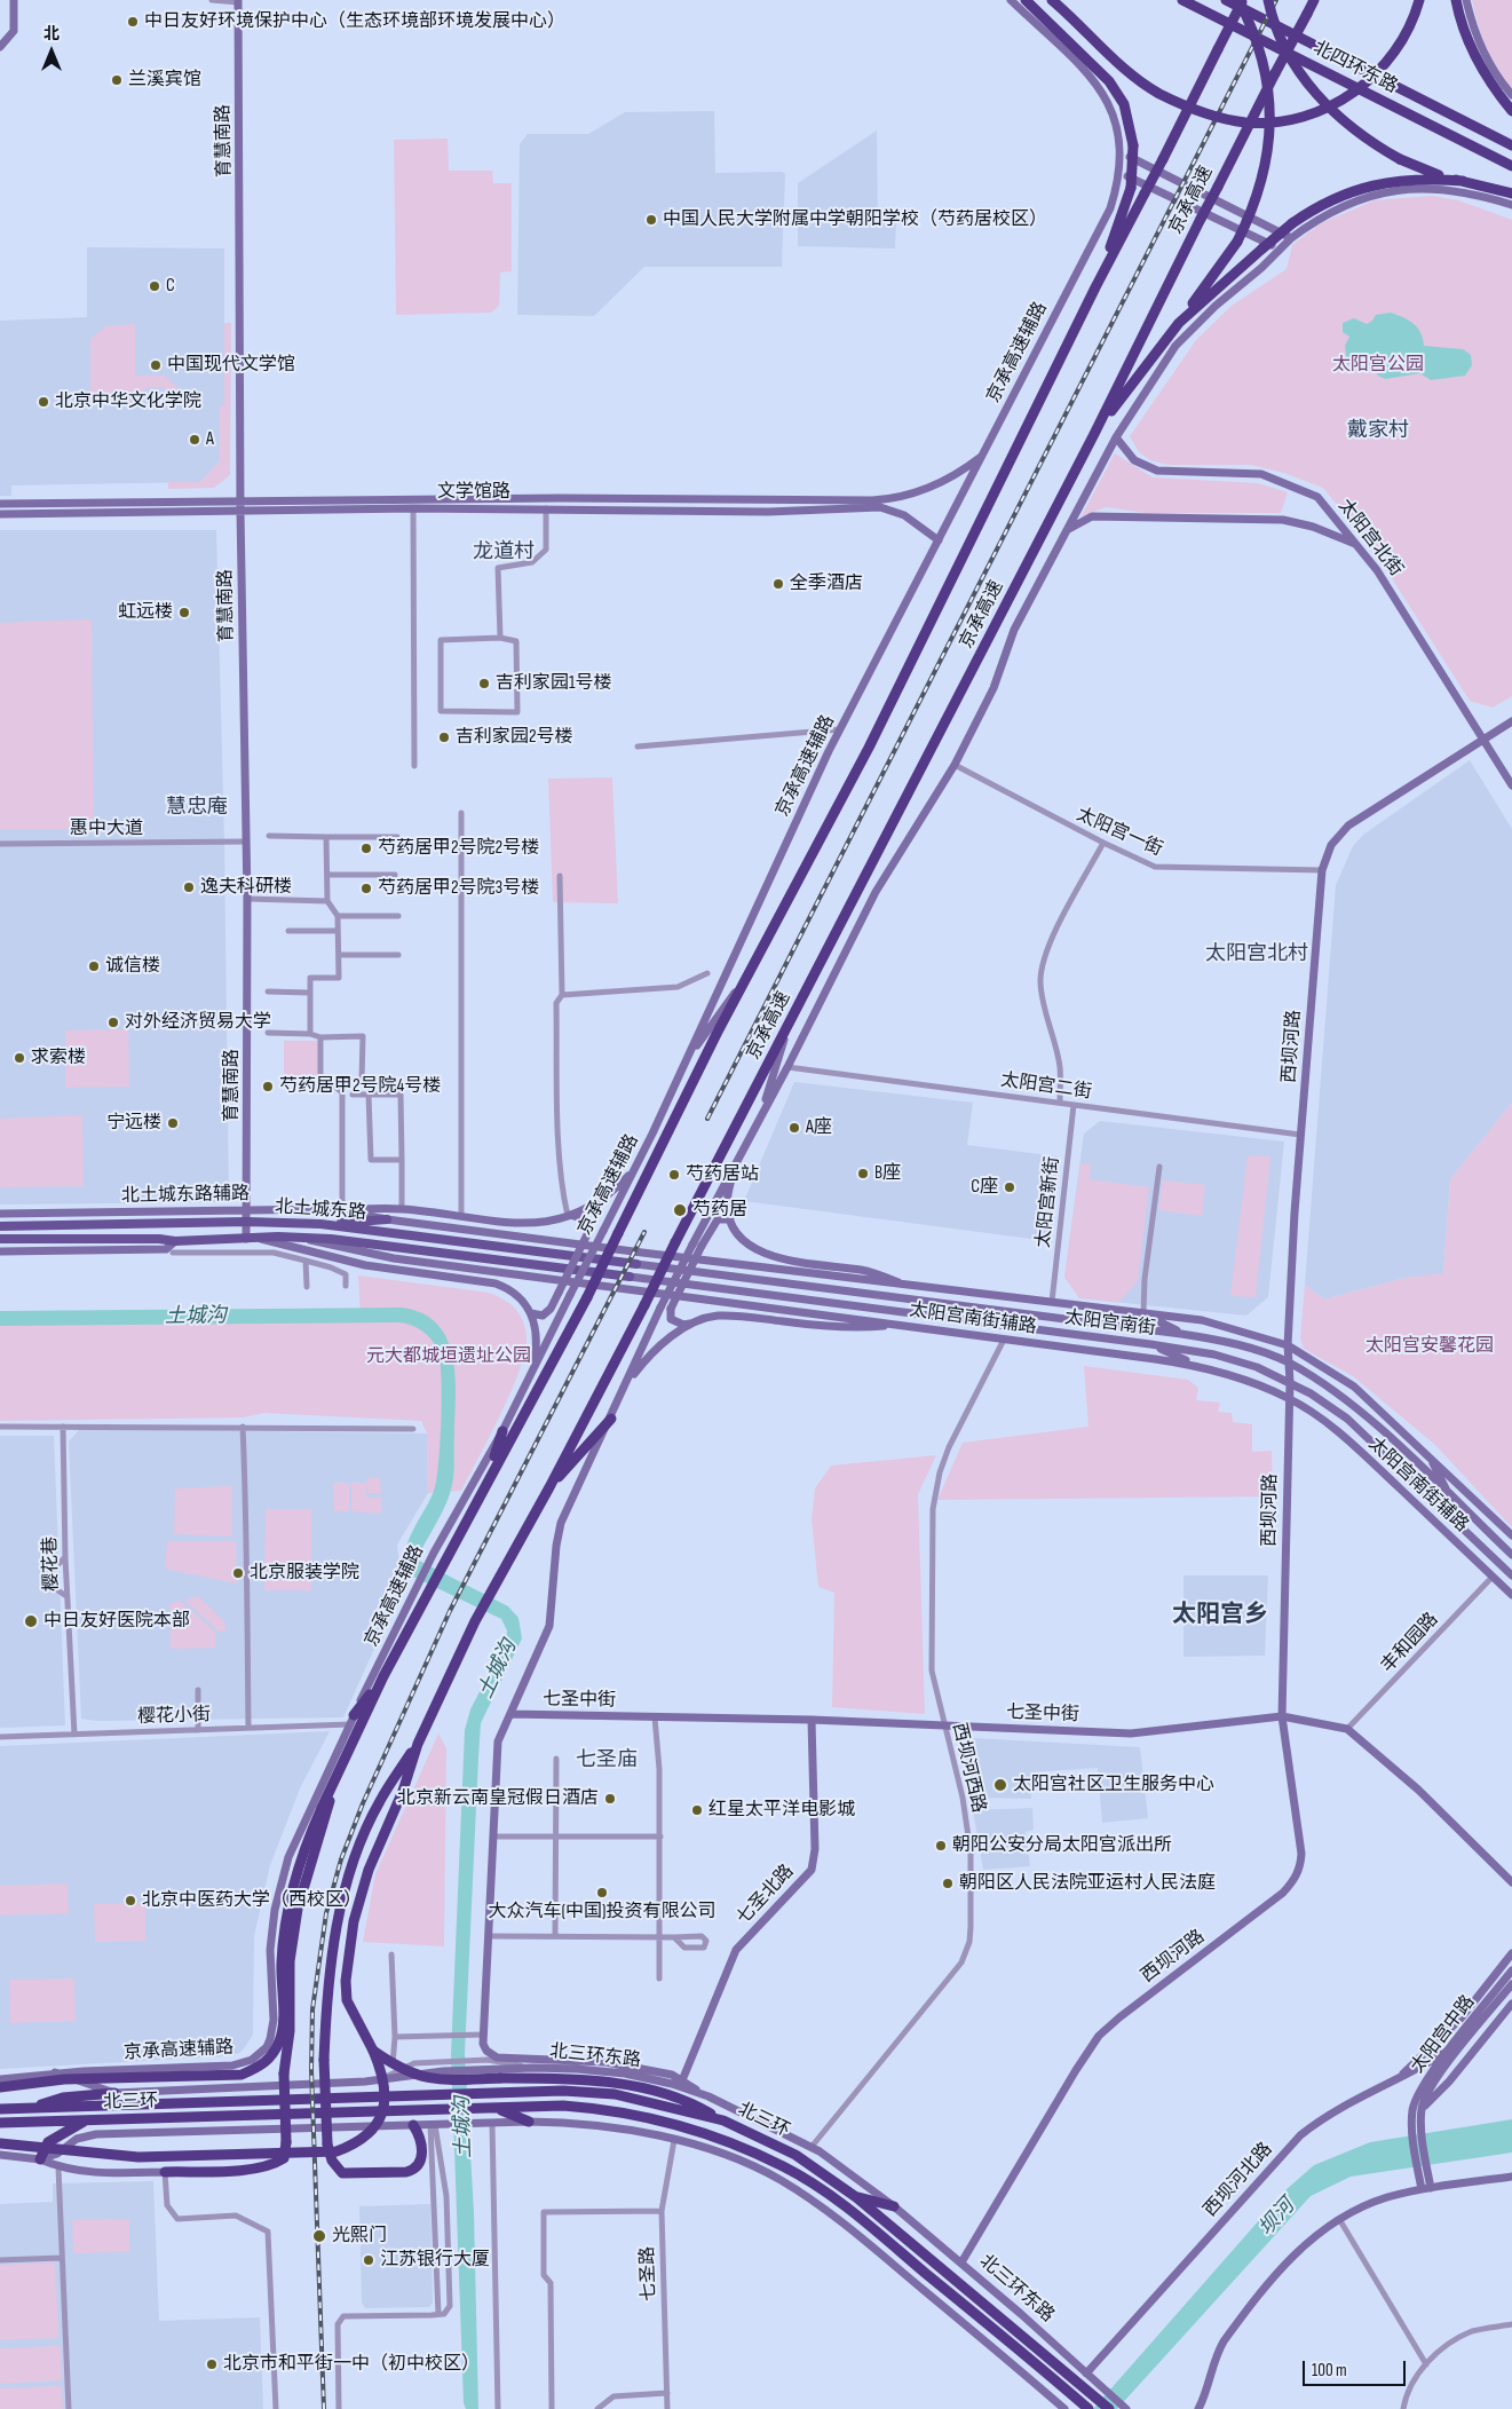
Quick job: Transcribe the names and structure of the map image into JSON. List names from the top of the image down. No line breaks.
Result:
{"streets":{"highway":["北四环东路","京承高速","北三环"],"main road":["北土城东路"],"street":["育慧南路","京承高速辅路","文学馆路","太阳宫北街","惠中大道","太阳宫一街","西坝河路","太阳宫二街","北土城东路辅路","太阳宫新街","太阳宫南街辅路","太阳宫南街","樱花巷","丰和园路","七圣中街","樱花小街","西坝河西路","七圣北路","太阳宫中路","北三环东路","西坝河北路","七圣路"]},"crossings":[["育慧南路","文学馆路"],["育慧南路","惠中大道"],["育慧南路","北土城东路辅路"],["育慧南路","北土城东路"],["京承高速辅路","文学馆路"],["京承高速辅路","樱花小街"],["京承高速辅路","北三环东路"],["太阳宫北街","西坝河路"],["太阳宫一街","西坝河路"],["西坝河路","太阳宫二街"],["西坝河路","太阳宫南街辅路"],["西坝河路","太阳宫南街"],["西坝河路","七圣中街"],["西坝河路","北三环东路"],["太阳宫二街","太阳宫新街"],["北土城东路辅路","太阳宫南街辅路"],["太阳宫新街","太阳宫南街辅路"],["北土城东路","太阳宫南街"],["太阳宫南街辅路","太阳宫南街"],["太阳宫南街辅路","丰和园路"],["太阳宫南街辅路","西坝河西路"],["樱花巷","樱花小街"],["丰和园路","七圣中街"],["七圣中街","西坝河西路"],["七圣中街","七圣北路"],["西坝河西路","北三环东路"],["太阳宫中路","西坝河北路"],["北三环东路","西坝河北路"]],"districts":["戴家村","龙道村","慧忠庵","太阳宫北村","太阳宫乡","七圣庙"],"water":["土城沟","坝河"],"parks":["太阳宫公园","太阳宫安馨花园","元大都城垣遗址公园"],"places":["中日友好环境保护中心（生态环境部环境发展中心）","兰溪宾馆","中国人民大学附属中学朝阳学校（芍药居校区）","C","中国现代文学馆","北京中华文化学院","A","全季酒店","虹远楼","吉利家园1号楼","吉利家园2号楼","芍药居甲2号院2号楼","逸夫科研楼","芍药居甲2号院3号楼","诚信楼","对外经济贸易大学","求索楼","芍药居甲2号院4号楼","宁远楼","A座","B座","芍药居站","C座","芍药居","北京服装学院","中日友好医院本部","太阳宫社区卫生服务中心","北京新云南皇冠假日酒店","红星太平洋电影城","朝阳公安分局太阳宫派出所","朝阳区人民法院亚运村人民法庭","大众汽车(中国)投资有限公司","北京中医药大学（西校区）","光熙门","江苏银行大厦","北京市和平街一中（初中校区）"],"scale_bar":"100 m","north":"top"}
